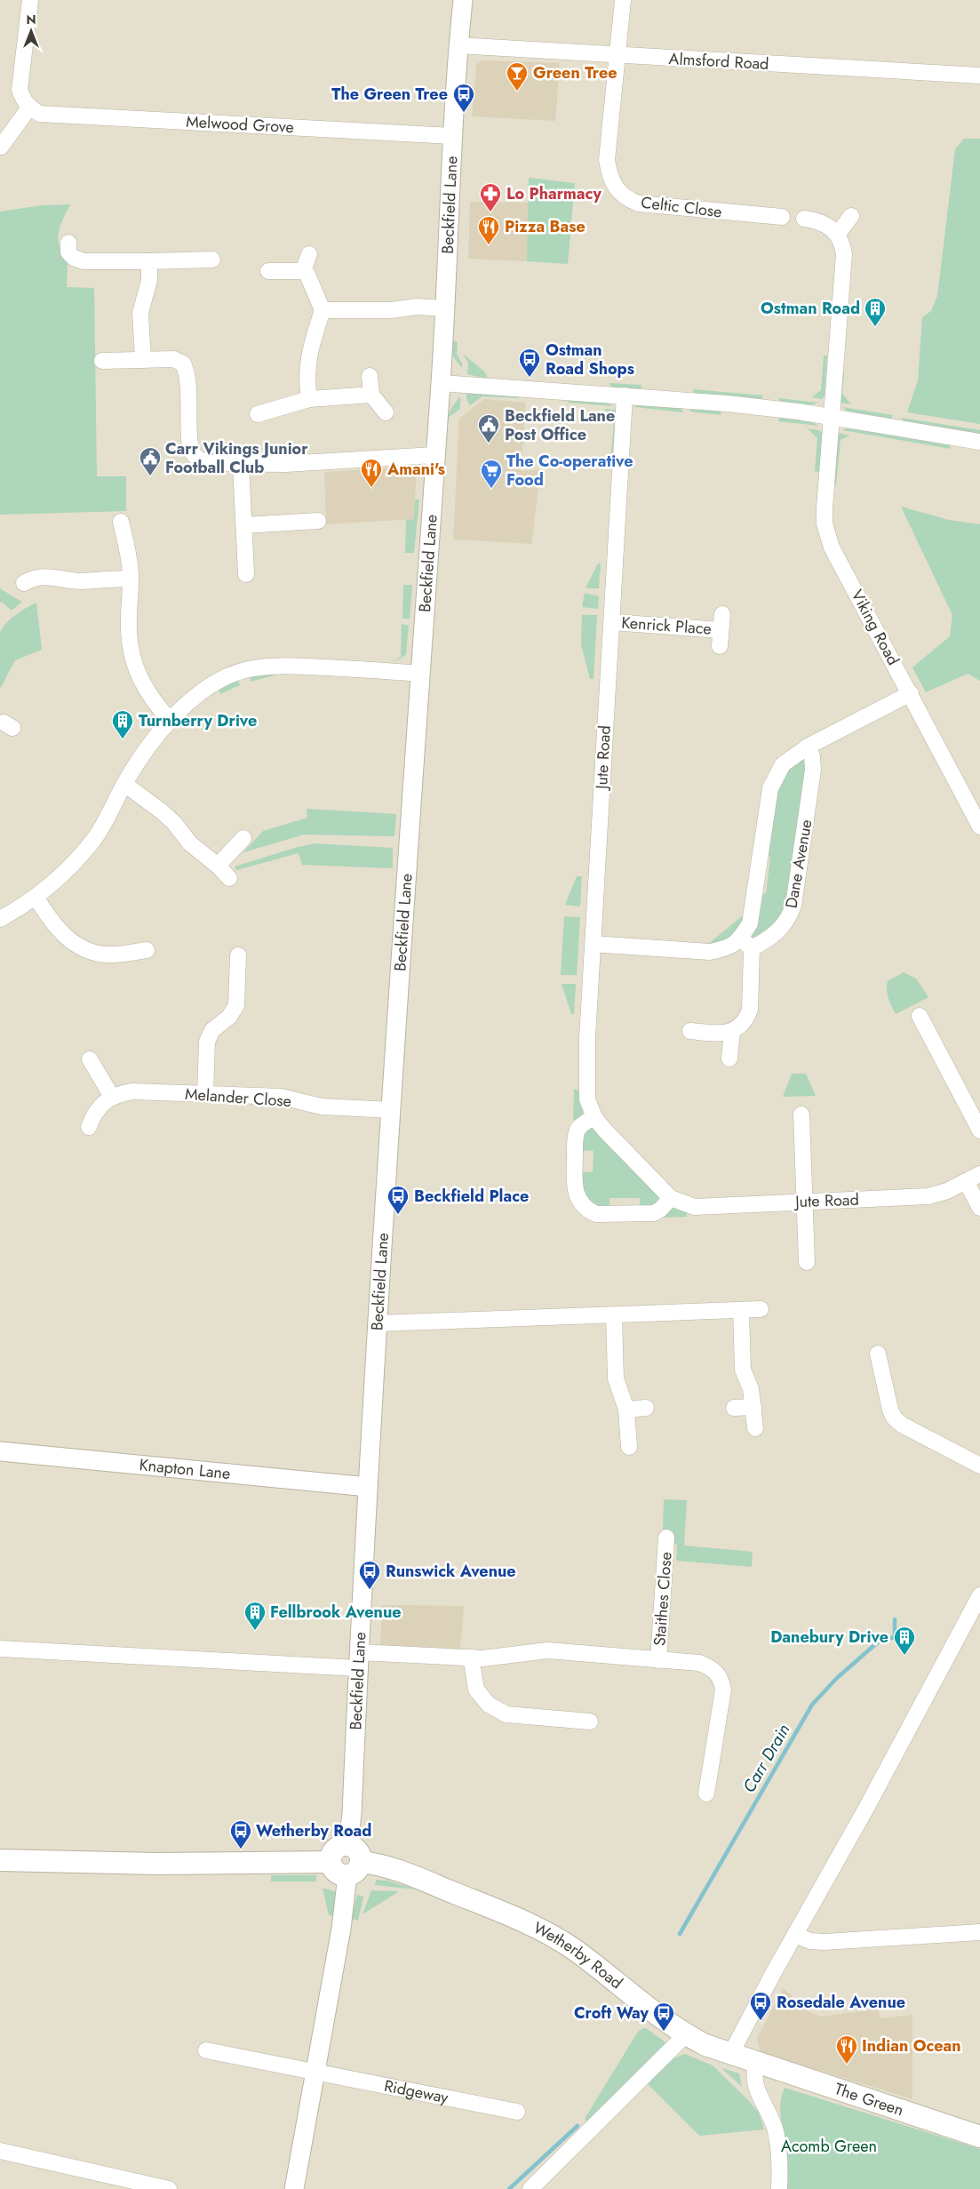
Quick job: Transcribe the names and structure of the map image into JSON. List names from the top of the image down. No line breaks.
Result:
{"streets":{"main road":["Wetherby Road","The Green"],"street":["Almsford Road","Melwood Grove","Beckfield Lane","Celtic Close","Kenrick Place","Viking Road","Jute Road","Dane Avenue","Melander Close","Knapton Lane","Staithes Close","Ridgeway"]},"crossings":[["Almsford Road","Beckfield Lane"],["Almsford Road","Celtic Close"],["Melwood Grove","Beckfield Lane"],["Beckfield Lane","Melander Close"],["Beckfield Lane","Knapton Lane"],["Beckfield Lane","Wetherby Road"],["Kenrick Place","Jute Road"],["Jute Road","Dane Avenue"],["Wetherby Road","The Green"]],"water":["Carr Drain"],"parks":["Acomb Green"],"places":{"bar":["Green Tree"],"bus stop":["The Green Tree","Ostman Road Shops","Beckfield Place","Runswick Avenue","Wetherby Road","Rosedale Avenue","Croft Way"],"pharmacy":["Lo Pharmacy"],"restaurant":["Pizza Base","Amani's","Indian Ocean"],"building":["Ostman Road","Turnberry Drive","Fellbrook Avenue","Danebury Drive"],"public building":["Beckfield Lane Post Office","Carr Vikings Junior Football Club"],"supermarket":["The Co-operative Food"]},"north":"top"}
